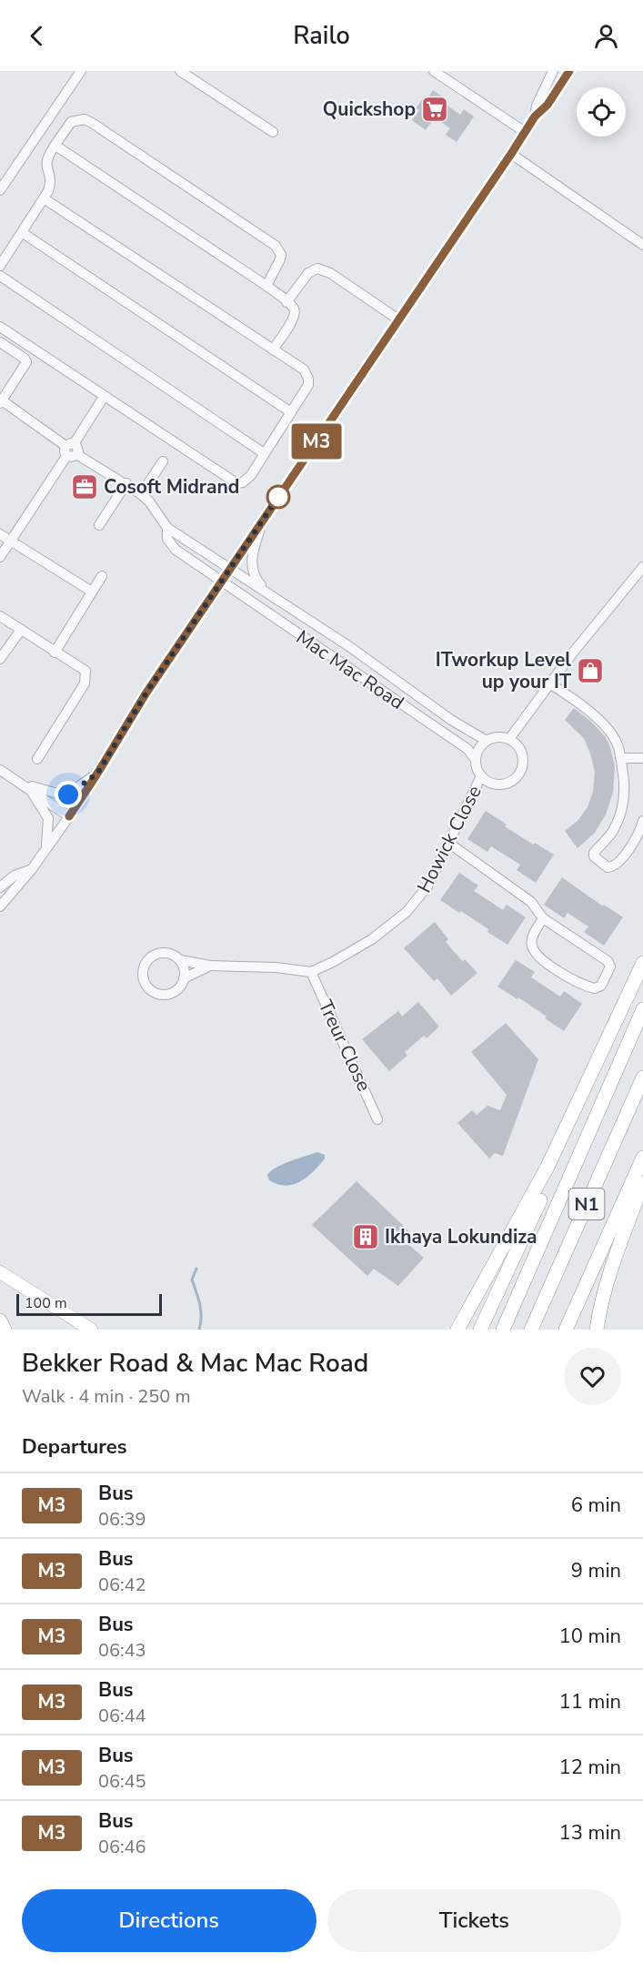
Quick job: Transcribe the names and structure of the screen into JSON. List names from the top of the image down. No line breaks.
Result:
{"streets":{"highway":["N1"],"street":["Mac Mac Road","Howick Close","Treur Close"]},"crossings":[["Mac Mac Road","Howick Close"],["Howick Close","Treur Close"]],"places":{"supermarket":["Quickshop"],"office":["Cosoft Midrand"],"shop":["ITworkup Level up your IT"],"building":["Ikhaya Lokundiza"]},"lines":["bus line M3"],"scale_bar":"100 m","page":{"header":"Railo","on_map":"M3","scale":"100 m","heading":[["Bekker Road & Mac Mac Road","Walk · 4 min · 250 m"],"Departures"],"list":[{"mark":"M3","name":"Bus","note":"06:39","value":"6 min"},{"mark":"M3","name":"Bus","note":"06:42","value":"9 min"},{"mark":"M3","name":"Bus","note":"06:43","value":"10 min"},{"mark":"M3","name":"Bus","note":"06:44","value":"11 min"},{"mark":"M3","name":"Bus","note":"06:45","value":"12 min"},{"mark":"M3","name":"Bus","note":"06:46","value":"13 min"}],"buttons":["Directions","Tickets"]}}
